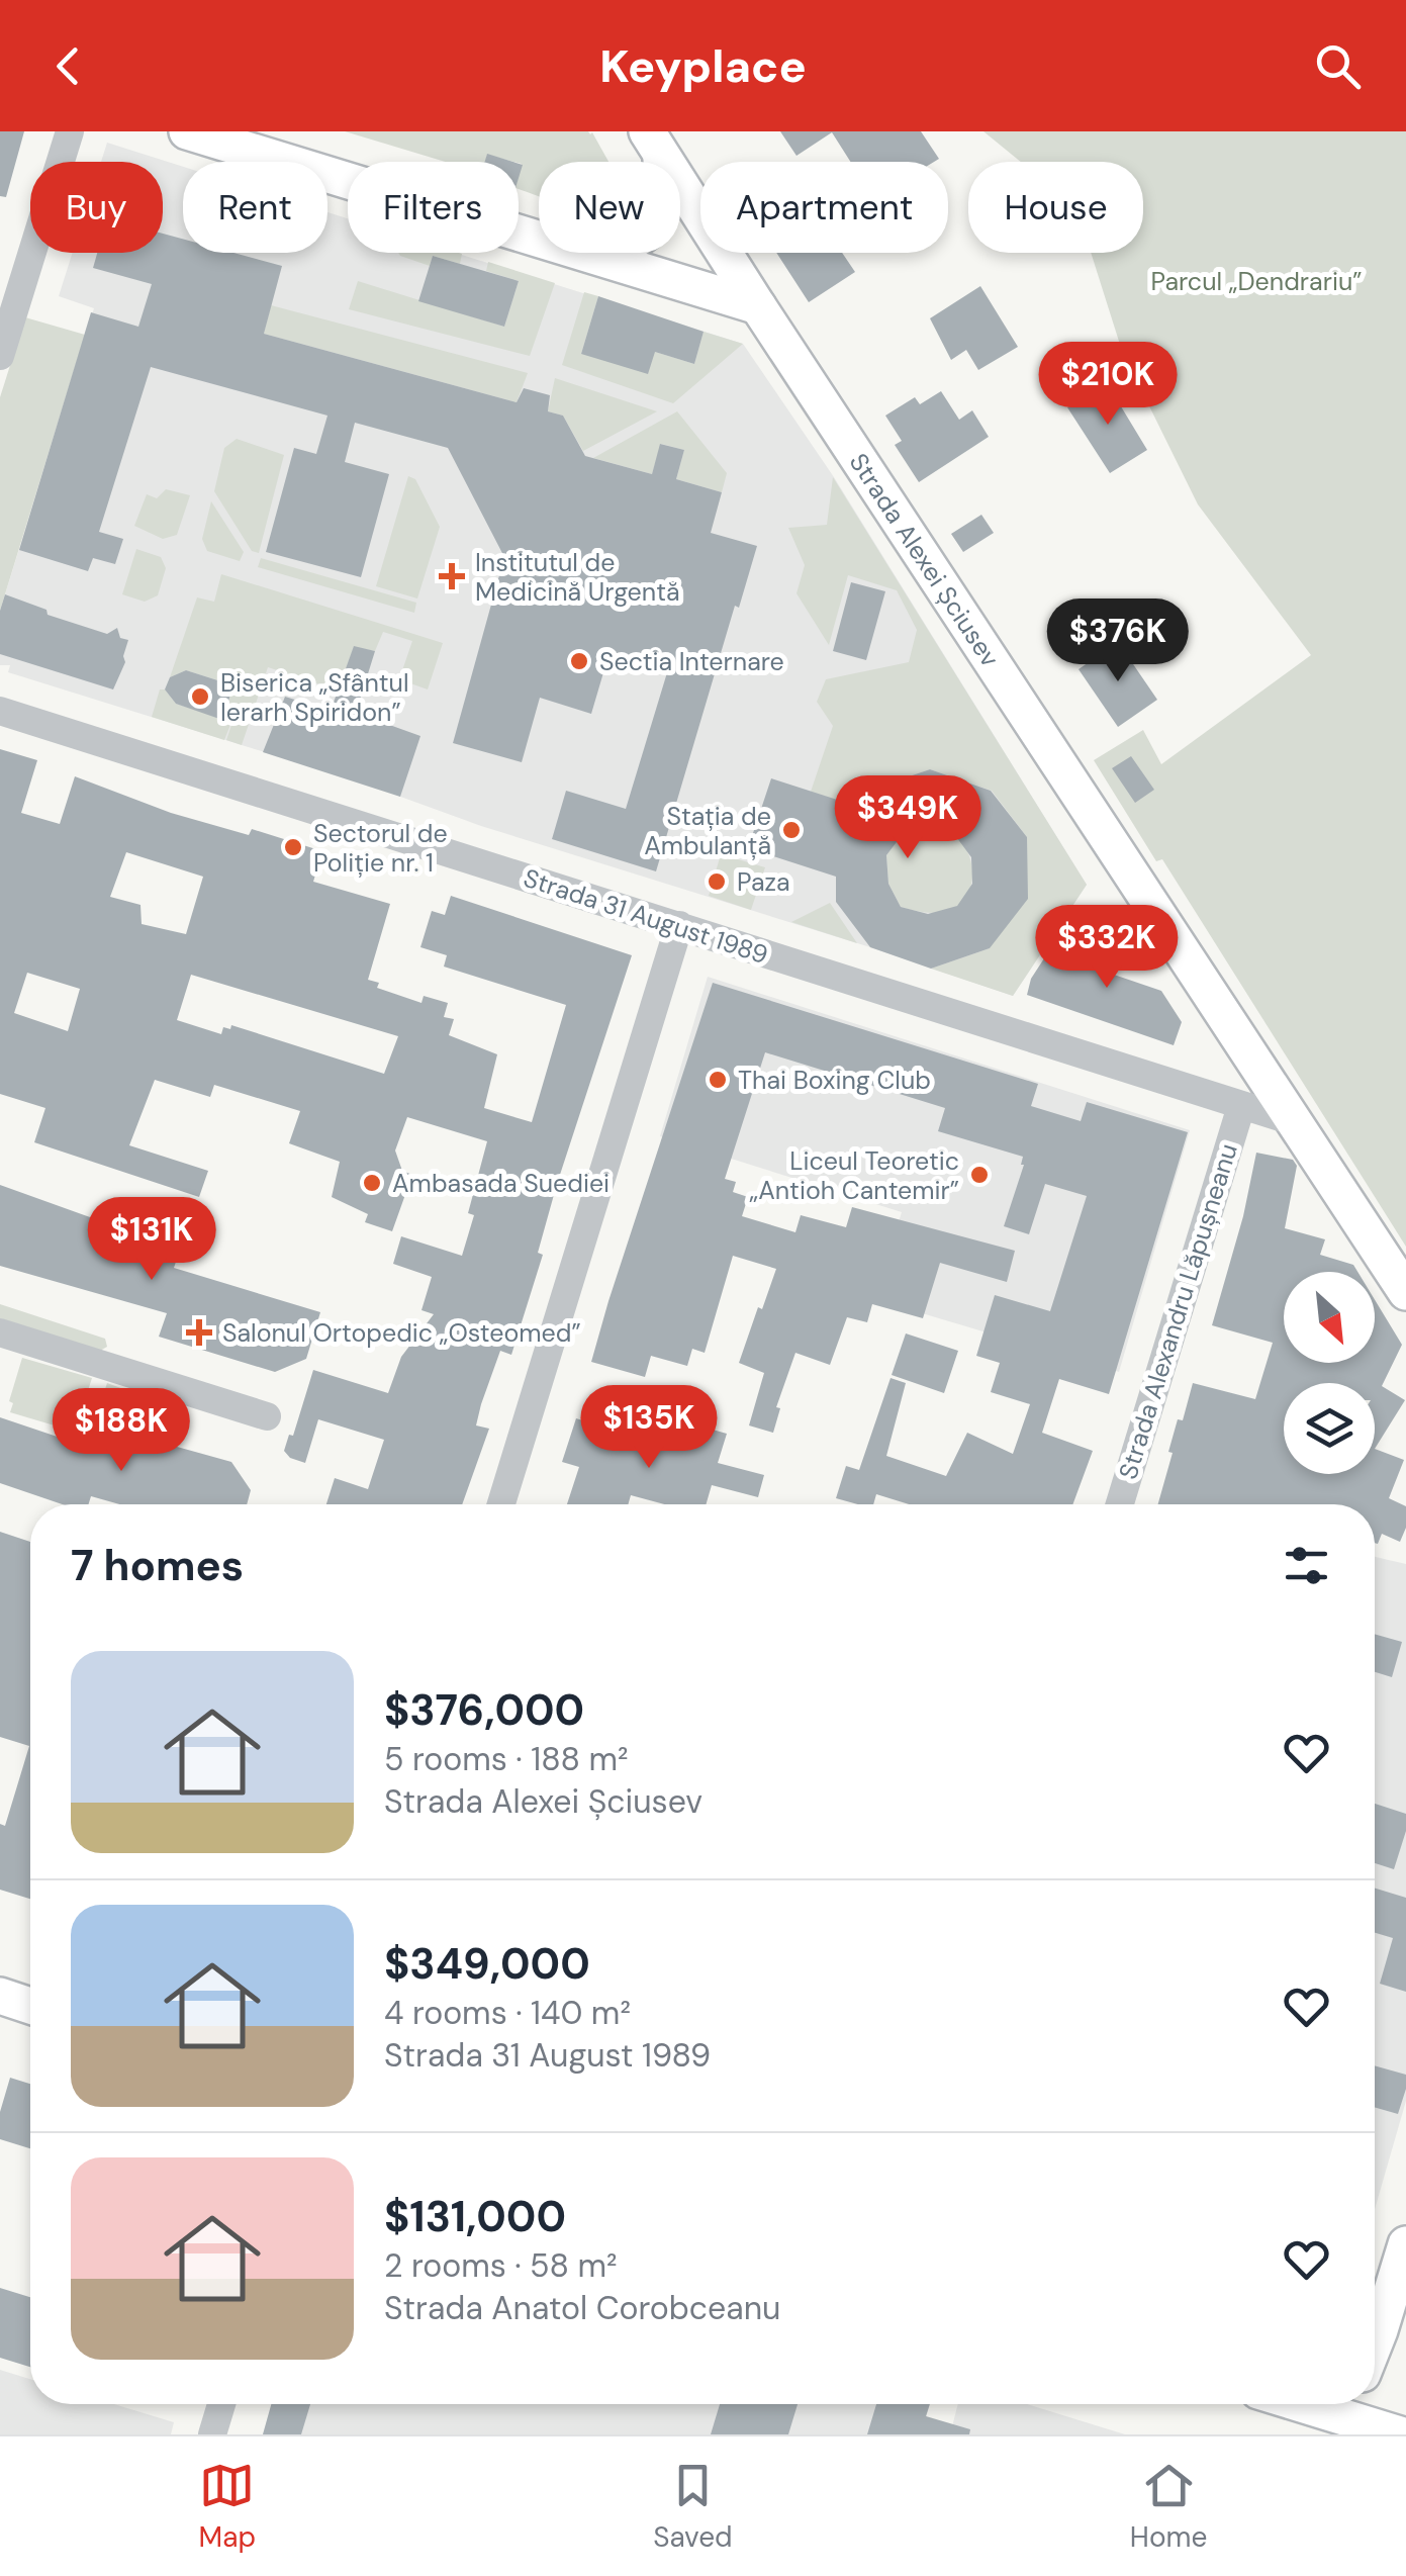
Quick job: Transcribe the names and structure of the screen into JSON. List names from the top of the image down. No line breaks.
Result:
{"streets":{"main road":["Strada Alexei Șciusev"],"street":["Strada 31 August 1989","Strada Alexandru Lăpușneanu"]},"crossings":[["Strada Alexei Șciusev","Strada 31 August 1989"],["Strada 31 August 1989","Strada Alexandru Lăpușneanu"]],"parks":["Parcul „Dendrariu”"],"places":{"health":["Institutul de Medicină Urgentă","Salonul Ortopedic „Osteomed”"],"other":["Sectia Internare","Biserica „Sfântul Ierarh Spiridon”","Stația de Ambulanță","Sectorul de Poliție nr. 1","Paza","Thai Boxing Club","Liceul Teoretic „Antioh Cantemir”","Ambasada Suediei"]},"north":"bottom right","page":{"header":"Keyplace","chip":["Buy","Rent","Filters","New","Apartment","House"],"price":["$210K","$376K","$349K","$332K","$131K","$135K","$188K"],"heading":"7 homes","list":[{"name":"$376,000","note":"5 rooms · 188 m² · Strada Alexei Șciusev"},{"name":"$349,000","note":"4 rooms · 140 m² · Strada 31 August 1989"},{"name":"$131,000","note":"2 rooms · 58 m² · Strada Anatol Corobceanu"}],"tabs":["Map","Saved","Home"]}}
